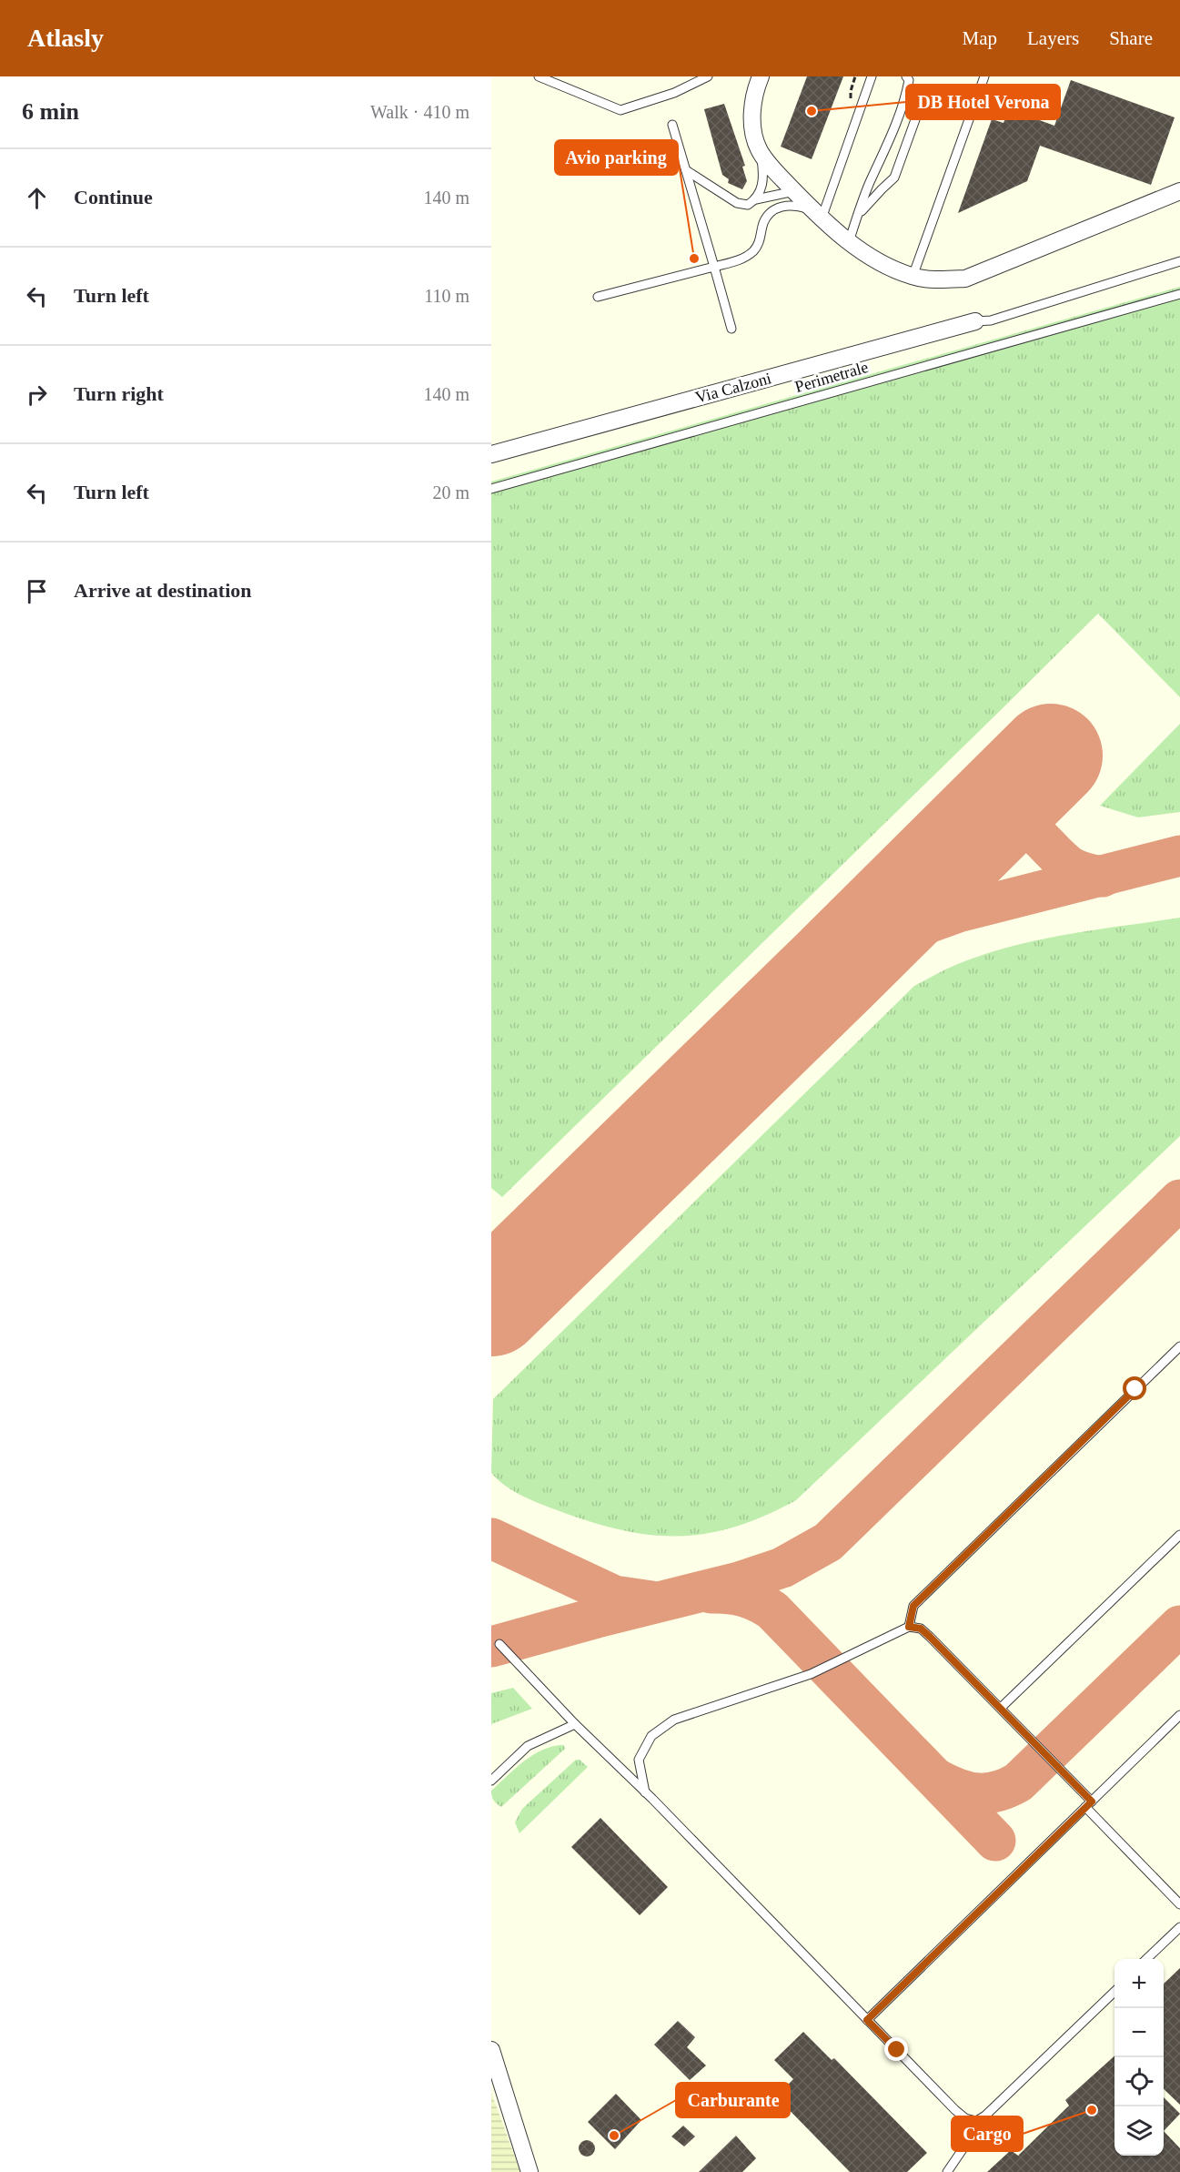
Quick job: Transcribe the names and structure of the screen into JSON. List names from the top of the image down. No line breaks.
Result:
{"streets":{"street":["Via Calzoni"],"lane":["Perimetrale"]},"places":["DB Hotel Verona","Avio parking","Cargo","Carburante"],"page":{"header":"Atlasly","nav":["Map","Layers","Share"],"heading":["6 min","Walk · 410 m"],"list":[["Continue","140 m"],["Turn left","110 m"],["Turn right","140 m"],["Turn left","20 m"],"Arrive at destination"],"map_buttons":["+","−"]}}
